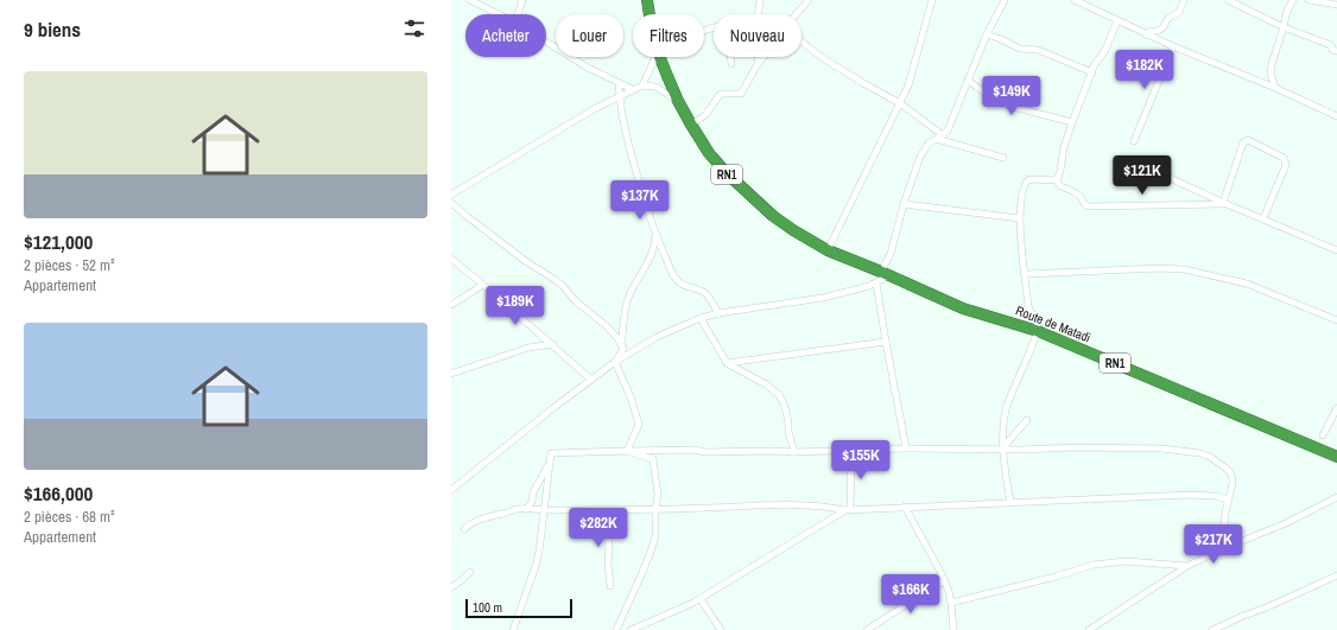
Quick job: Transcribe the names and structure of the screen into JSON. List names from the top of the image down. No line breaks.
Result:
{"streets":{"highway":["RN1","Route de Matadi"]},"crossings":[["RN1","Route de Matadi"]],"scale_bar":"100 m","page":{"heading":"9 biens","chip":["Acheter","Louer","Filtres","Nouveau"],"price":["$182K","$149K","$121K","$137K","$189K","$155K","$282K","$217K","$166K"],"list":[{"name":"$121,000","note":"2 pièces · 52 m² · Appartement"},{"name":"$166,000","note":"2 pièces · 68 m² · Appartement"}],"scale":"100 m"}}
